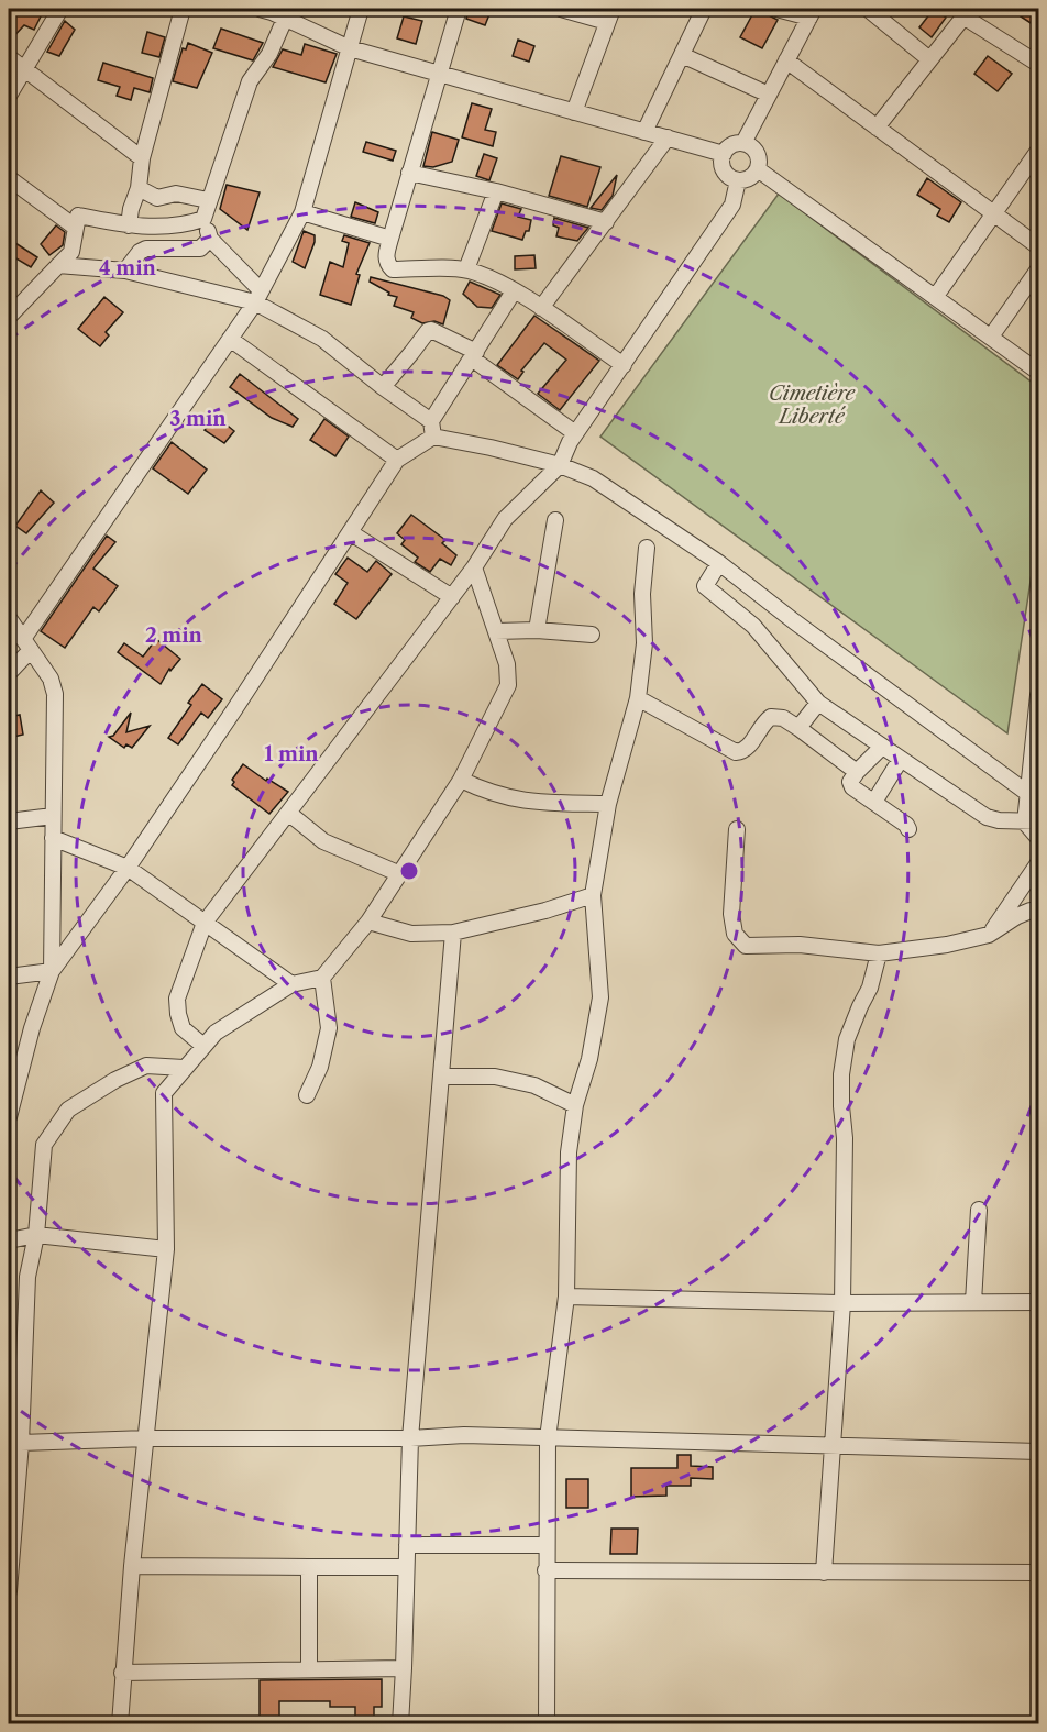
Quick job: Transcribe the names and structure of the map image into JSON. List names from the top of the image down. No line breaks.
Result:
{"parks":["Cimetière Liberté"],"rings":["4 min","3 min","2 min","1 min"]}
